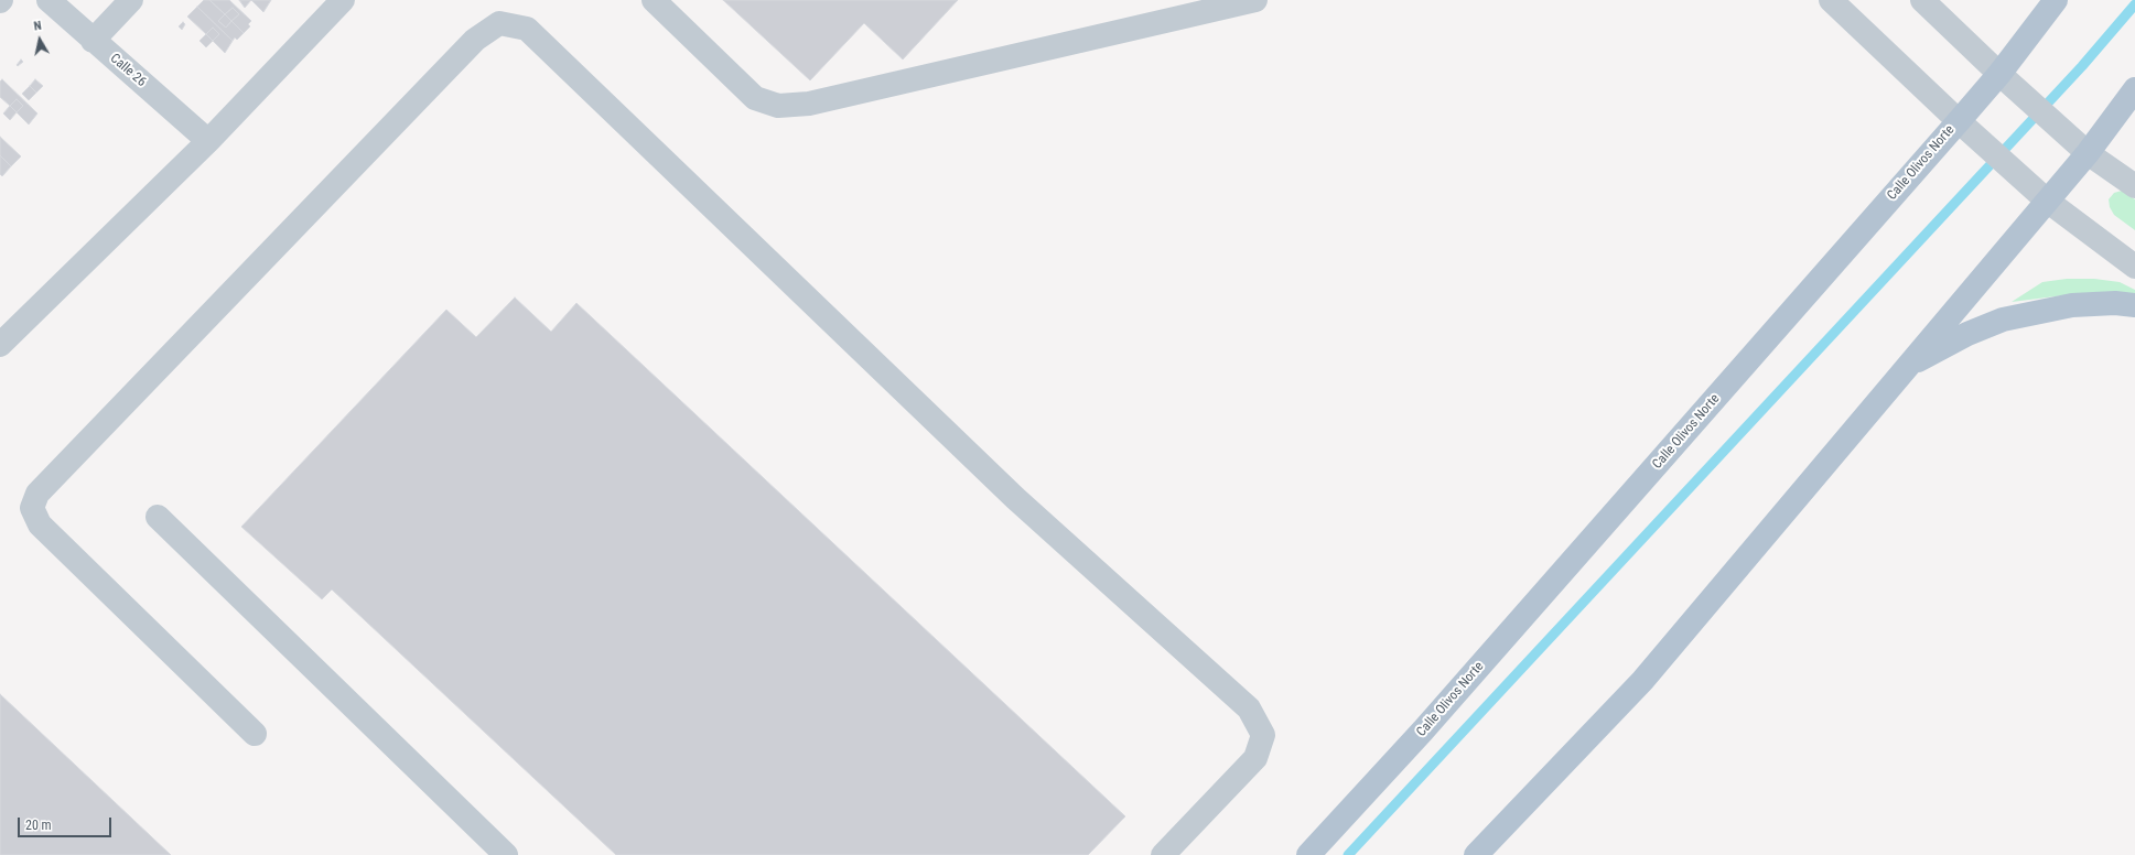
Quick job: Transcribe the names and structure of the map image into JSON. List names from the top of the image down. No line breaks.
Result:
{"streets":{"main road":["Calle Olivos Norte"],"street":["Calle 26"]},"scale_bar":"20 m","north":"top"}
